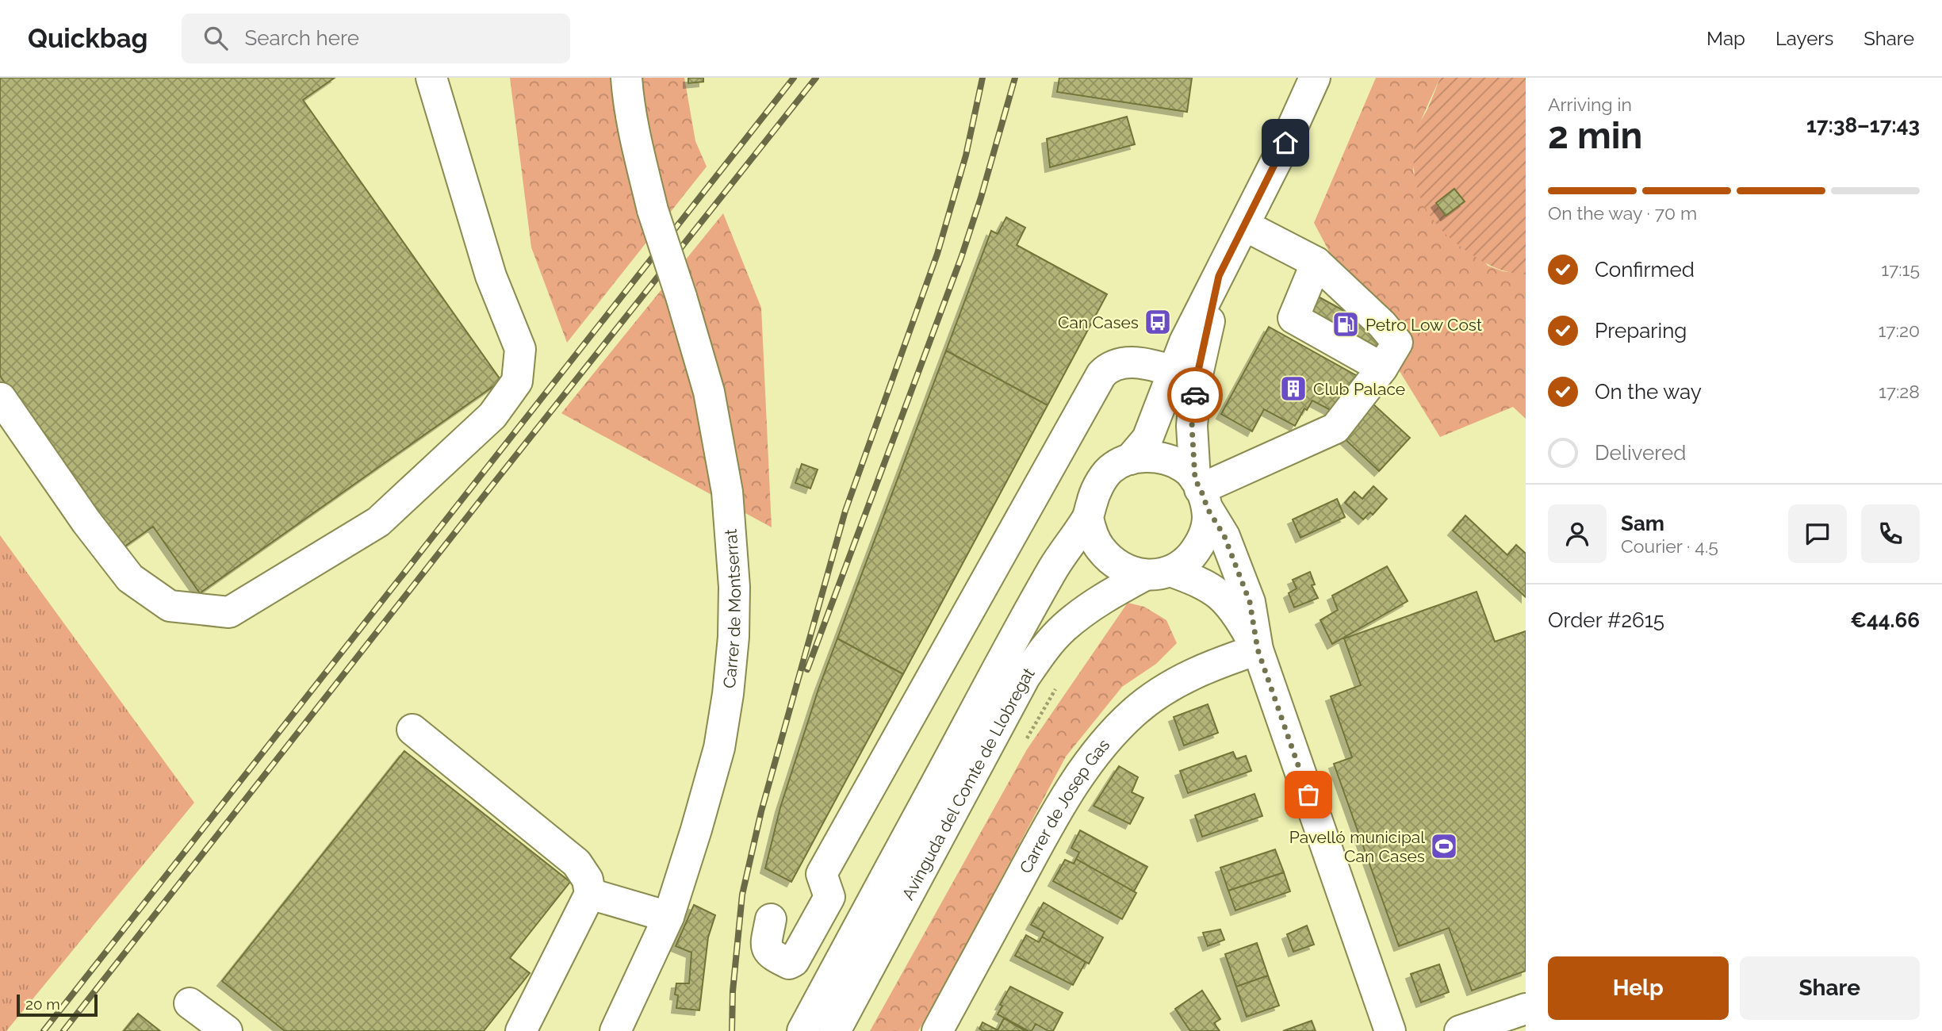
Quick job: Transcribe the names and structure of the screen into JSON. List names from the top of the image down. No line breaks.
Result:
{"streets":{"street":["Carrer de Montserrat","Avinguda del Comte de Llobregat","Carrer de Josep Gas"]},"places":{"bus stop":["Can Cases"],"fuel station":["Petro Low Cost"],"building":["Club Palace"],"sports":["Pavelló municipal Can Cases"]},"scale_bar":"20 m","page":{"header":"Quickbag","search":"Search here","nav":["Map","Layers","Share"],"heading":["2 min","Arriving in","17:38–17:43"],"panel":["Sam","Courier · 4.5","Order #2615","€44.66"],"bar":"On the way · 70 m","list":[["Confirmed","17:15"],["Preparing","17:20"],["On the way","17:28"],"Delivered"],"buttons":["Help","Share"],"scale":"20 m"}}
